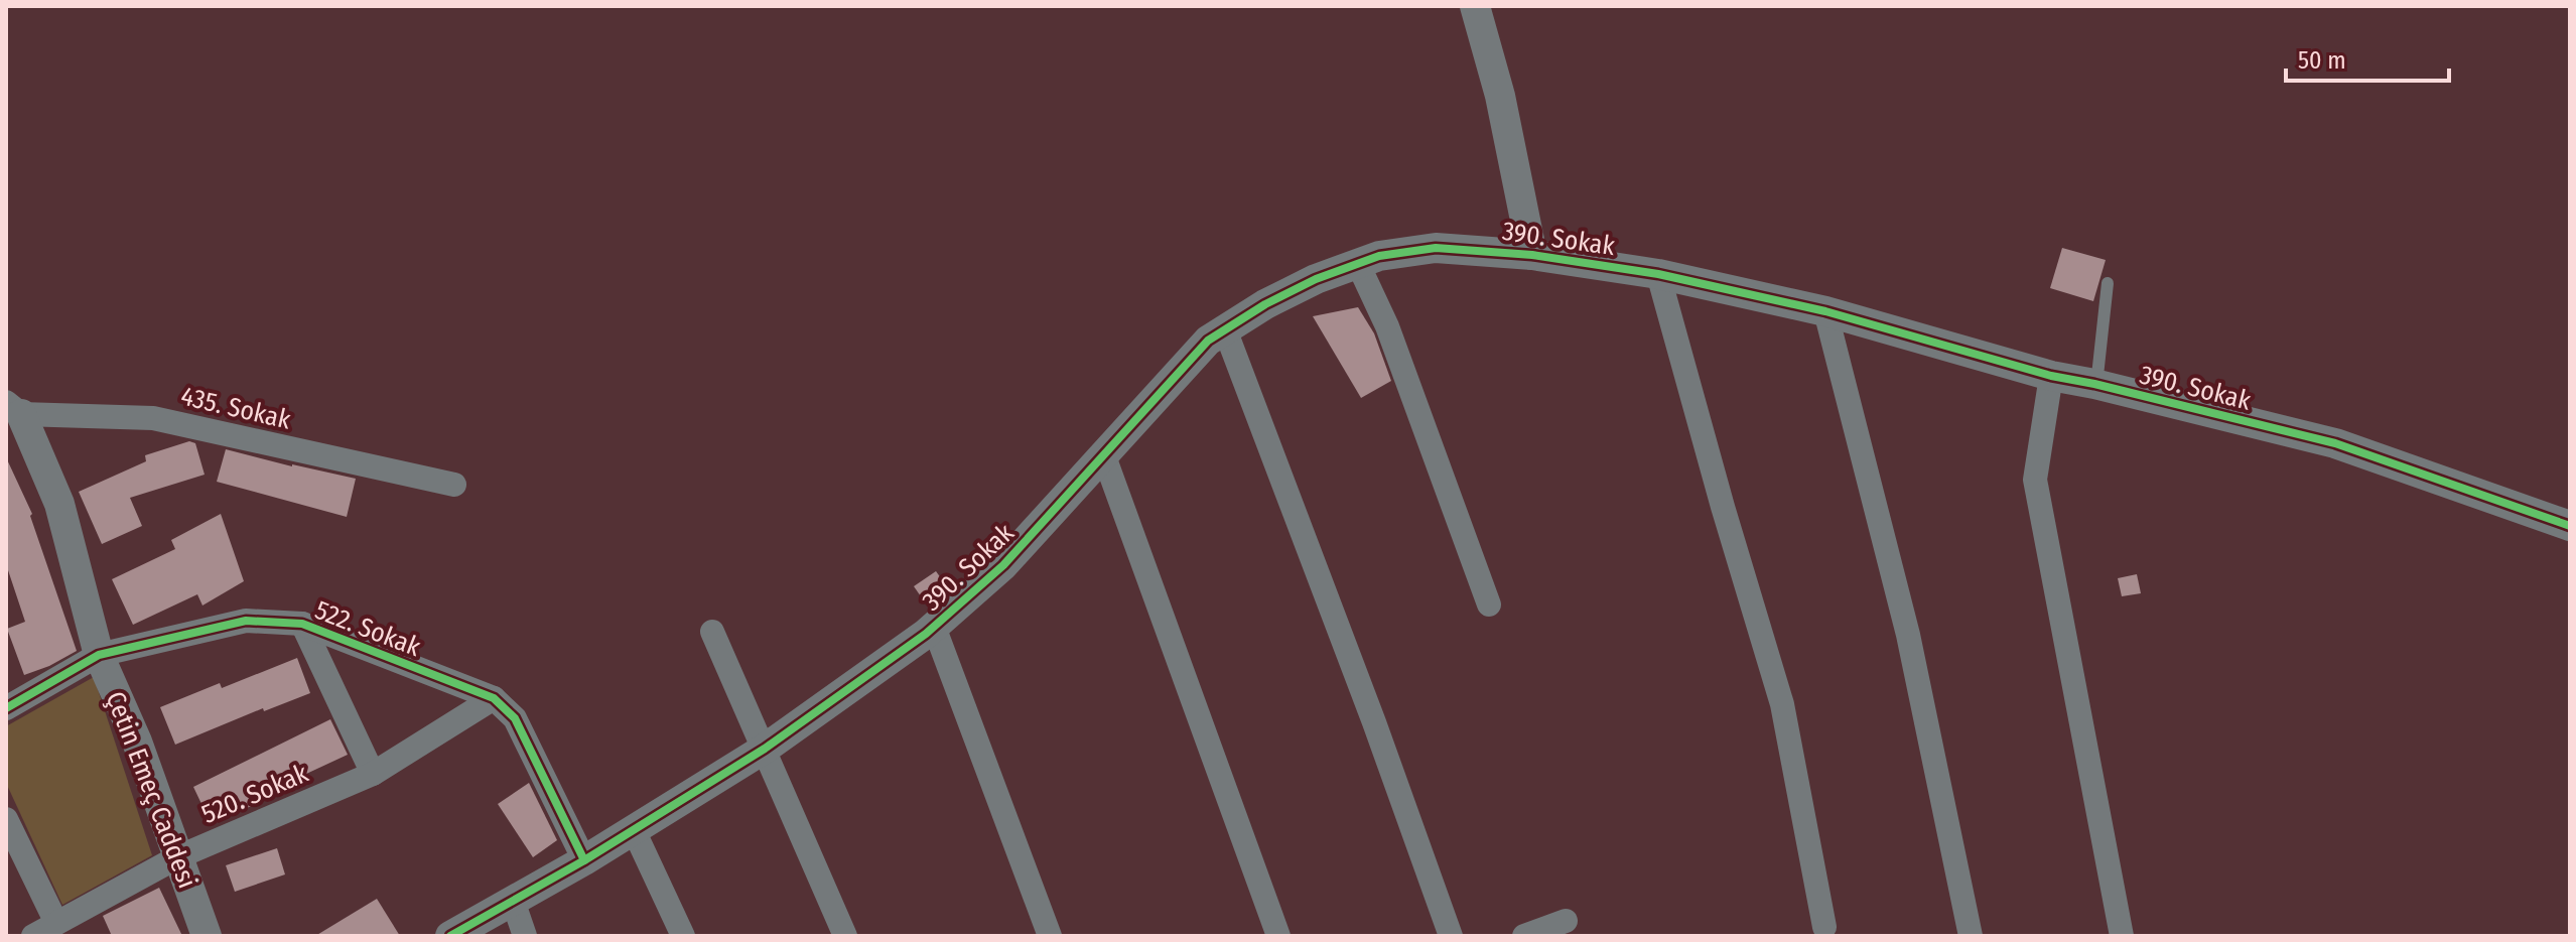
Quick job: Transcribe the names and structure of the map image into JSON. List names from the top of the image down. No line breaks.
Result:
{"streets":{"street":["390. Sokak","435. Sokak","522. Sokak","Çetin Emeç Caddesi","520. Sokak"]},"crossings":[["390. Sokak","522. Sokak"],["435. Sokak","Çetin Emeç Caddesi"],["522. Sokak","Çetin Emeç Caddesi"],["522. Sokak","520. Sokak"],["Çetin Emeç Caddesi","520. Sokak"]],"scale_bar":"50 m"}
